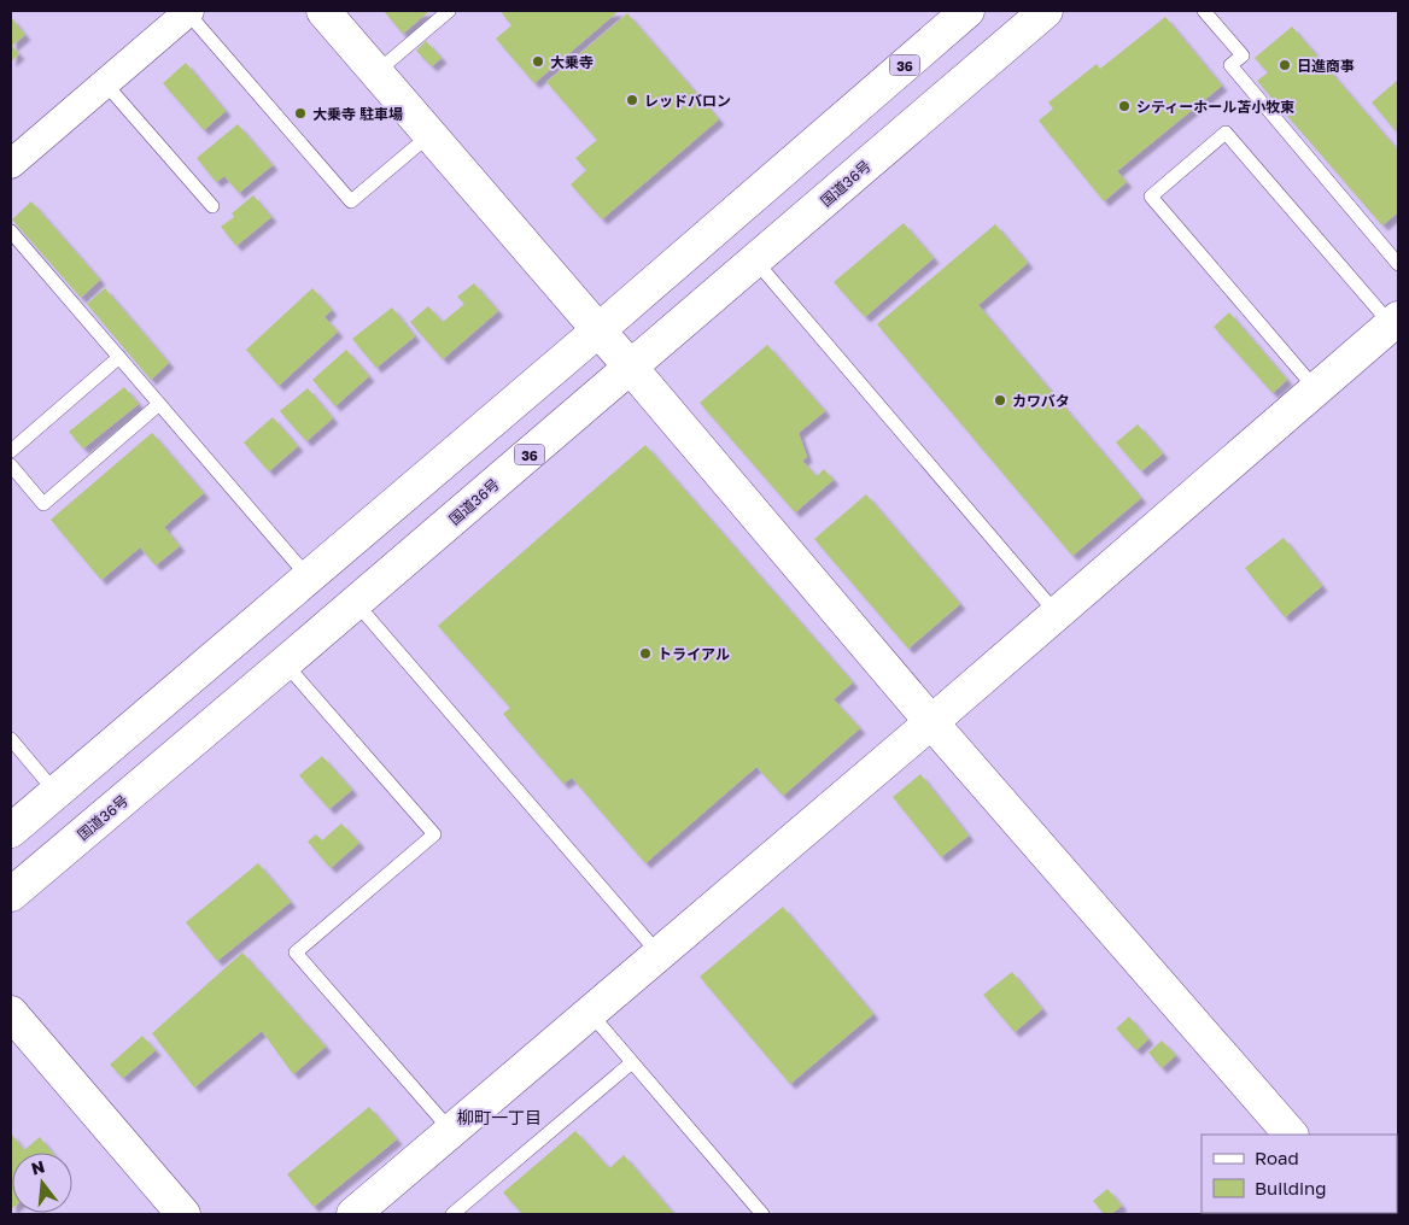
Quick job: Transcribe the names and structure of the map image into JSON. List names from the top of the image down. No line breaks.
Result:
{"streets":{"main road":["36","国道36号"]},"districts":["柳町一丁目"],"places":["大乗寺","日進商事","レッドバロン","シティーホール苫小牧東","大乗寺 駐車場","カワバタ","トライアル"],"legend":["Road","Building"],"north":"top"}
